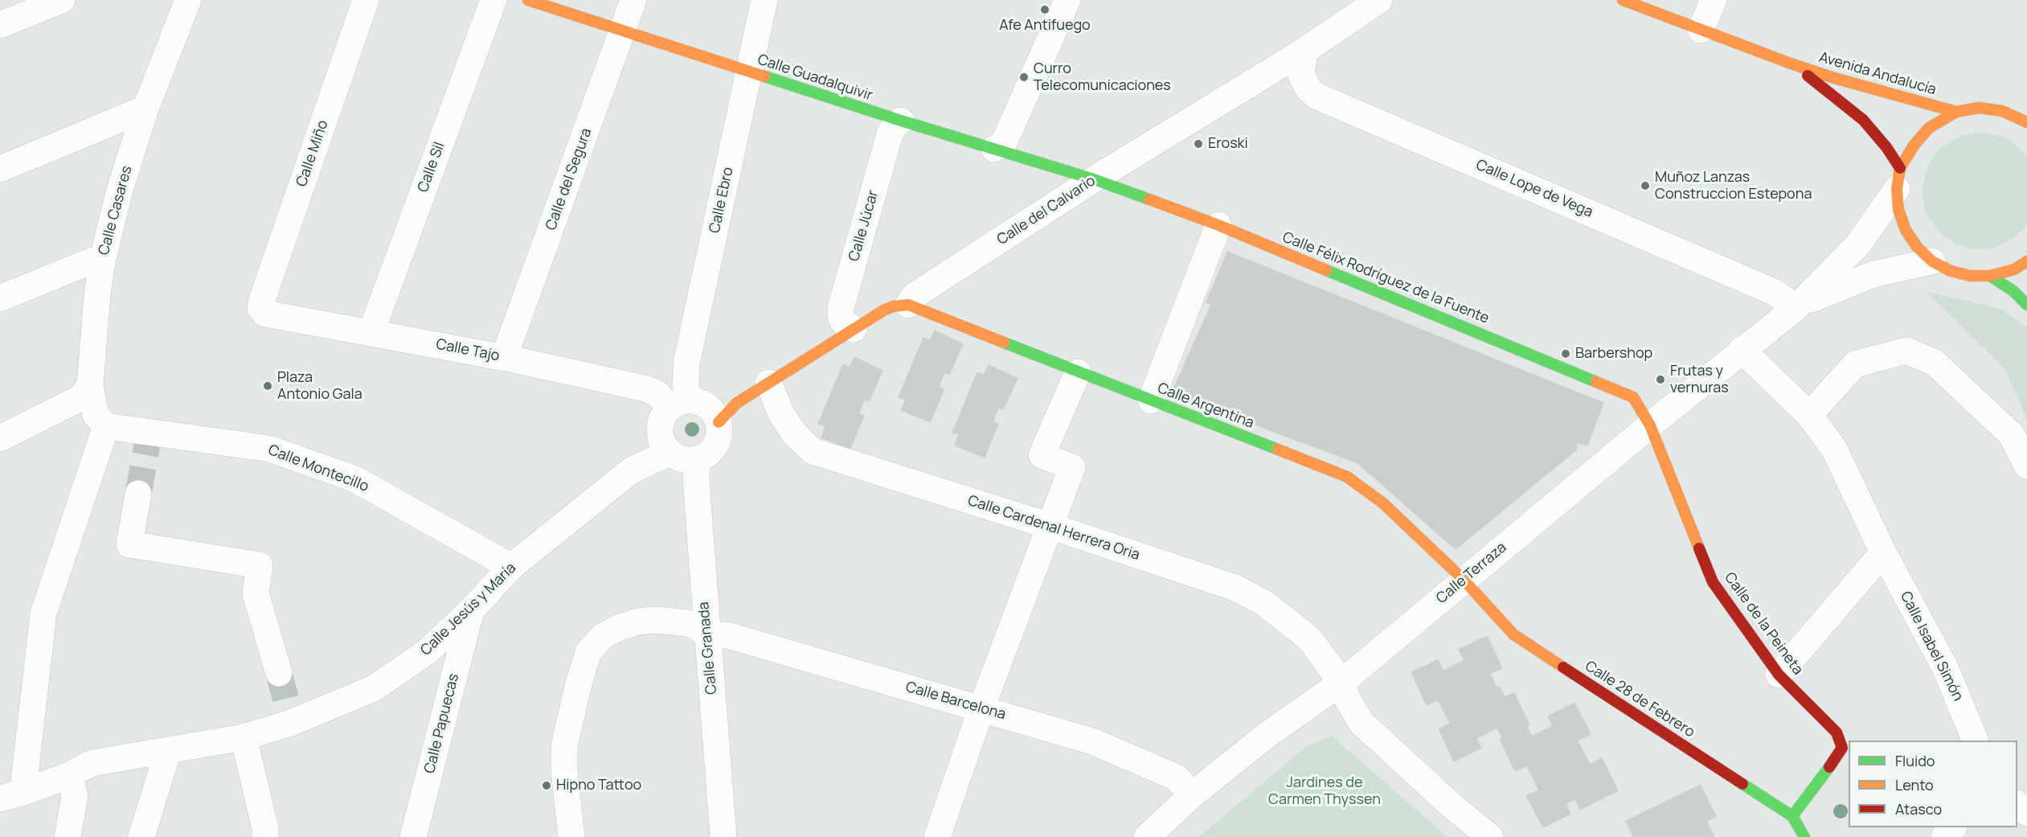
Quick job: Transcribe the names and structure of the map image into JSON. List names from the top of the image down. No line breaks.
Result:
{"streets":{"street":["Avenida Andalucía","Calle Guadalquivir","Calle Miño","Calle Sil","Calle del Segura","Calle Lope de Vega","Calle Ebro","Calle Casares","Calle del Calvario","Calle Júcar","Calle Félix Rodríguez de la Fuente","Calle Tajo","Calle Argentina","Calle Montecillo","Calle Cardenal Herrera Oria","Calle Terraza","Calle Jesús y María","Calle de la Peineta","Calle Isabel Simón","Calle Granada","Calle 28 de Febrero","Calle Barcelona","Calle Papuecas"]},"crossings":[["Avenida Andalucía","Calle Terraza"],["Calle Guadalquivir","Calle del Segura"],["Calle Guadalquivir","Calle Ebro"],["Calle Guadalquivir","Calle del Calvario"],["Calle Guadalquivir","Calle Júcar"],["Calle Guadalquivir","Calle Félix Rodríguez de la Fuente"],["Calle Miño","Calle Tajo"],["Calle Sil","Calle Tajo"],["Calle del Segura","Calle Tajo"],["Calle Lope de Vega","Calle del Calvario"],["Calle Lope de Vega","Calle Terraza"],["Calle Ebro","Calle Tajo"],["Calle Ebro","Calle Jesús y María"],["Calle Ebro","Calle Granada"],["Calle Casares","Calle Montecillo"],["Calle del Calvario","Calle Félix Rodríguez de la Fuente"],["Calle del Calvario","Calle Argentina"],["Calle Félix Rodríguez de la Fuente","Calle Terraza"],["Calle Félix Rodríguez de la Fuente","Calle de la Peineta"],["Calle Tajo","Calle Jesús y María"],["Calle Tajo","Calle Granada"],["Calle Argentina","Calle Terraza"],["Calle Argentina","Calle 28 de Febrero"],["Calle Montecillo","Calle Jesús y María"],["Calle Cardenal Herrera Oria","Calle Terraza"],["Calle Terraza","Calle de la Peineta"],["Calle Terraza","Calle Isabel Simón"],["Calle Terraza","Calle 28 de Febrero"],["Calle Terraza","Calle Barcelona"],["Calle Jesús y María","Calle Granada"],["Calle Jesús y María","Calle Papuecas"],["Calle de la Peineta","Calle 28 de Febrero"],["Calle Granada","Calle Barcelona"]],"parks":["Jardines de Carmen Thyssen"],"places":["Afe Antifuego","Curro Telecomunicaciones","Eroski","Muñoz Lanzas Construccion Estepona","Barbershop","Frutas y vernuras","Plaza Antonio Gala","Hipno Tattoo"],"legend":["Fluido","Lento","Atasco"]}
